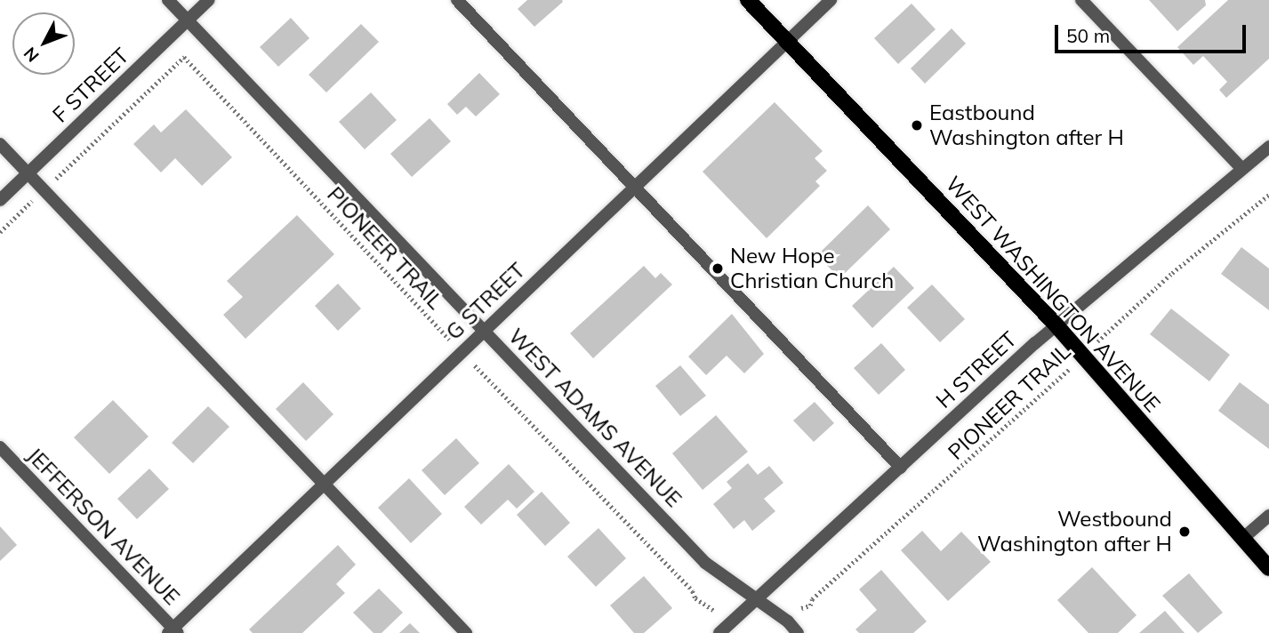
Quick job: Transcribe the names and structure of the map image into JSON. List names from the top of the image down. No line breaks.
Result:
{"streets":{"main road":["WEST WASHINGTON AVENUE"],"street":["F STREET","G STREET","H STREET","WEST ADAMS AVENUE","JEFFERSON AVENUE"],"path":["PIONEER TRAIL"]},"crossings":[["F STREET","WEST ADAMS AVENUE"],["PIONEER TRAIL","WEST WASHINGTON AVENUE"],["PIONEER TRAIL","G STREET"],["PIONEER TRAIL","H STREET"],["PIONEER TRAIL","WEST ADAMS AVENUE"],["WEST WASHINGTON AVENUE","G STREET"],["WEST WASHINGTON AVENUE","H STREET"],["G STREET","WEST ADAMS AVENUE"],["G STREET","JEFFERSON AVENUE"],["H STREET","WEST ADAMS AVENUE"]],"places":["Eastbound Washington after H","New Hope Christian Church","Westbound Washington after H"],"scale_bar":"50 m","north":"bottom left"}
